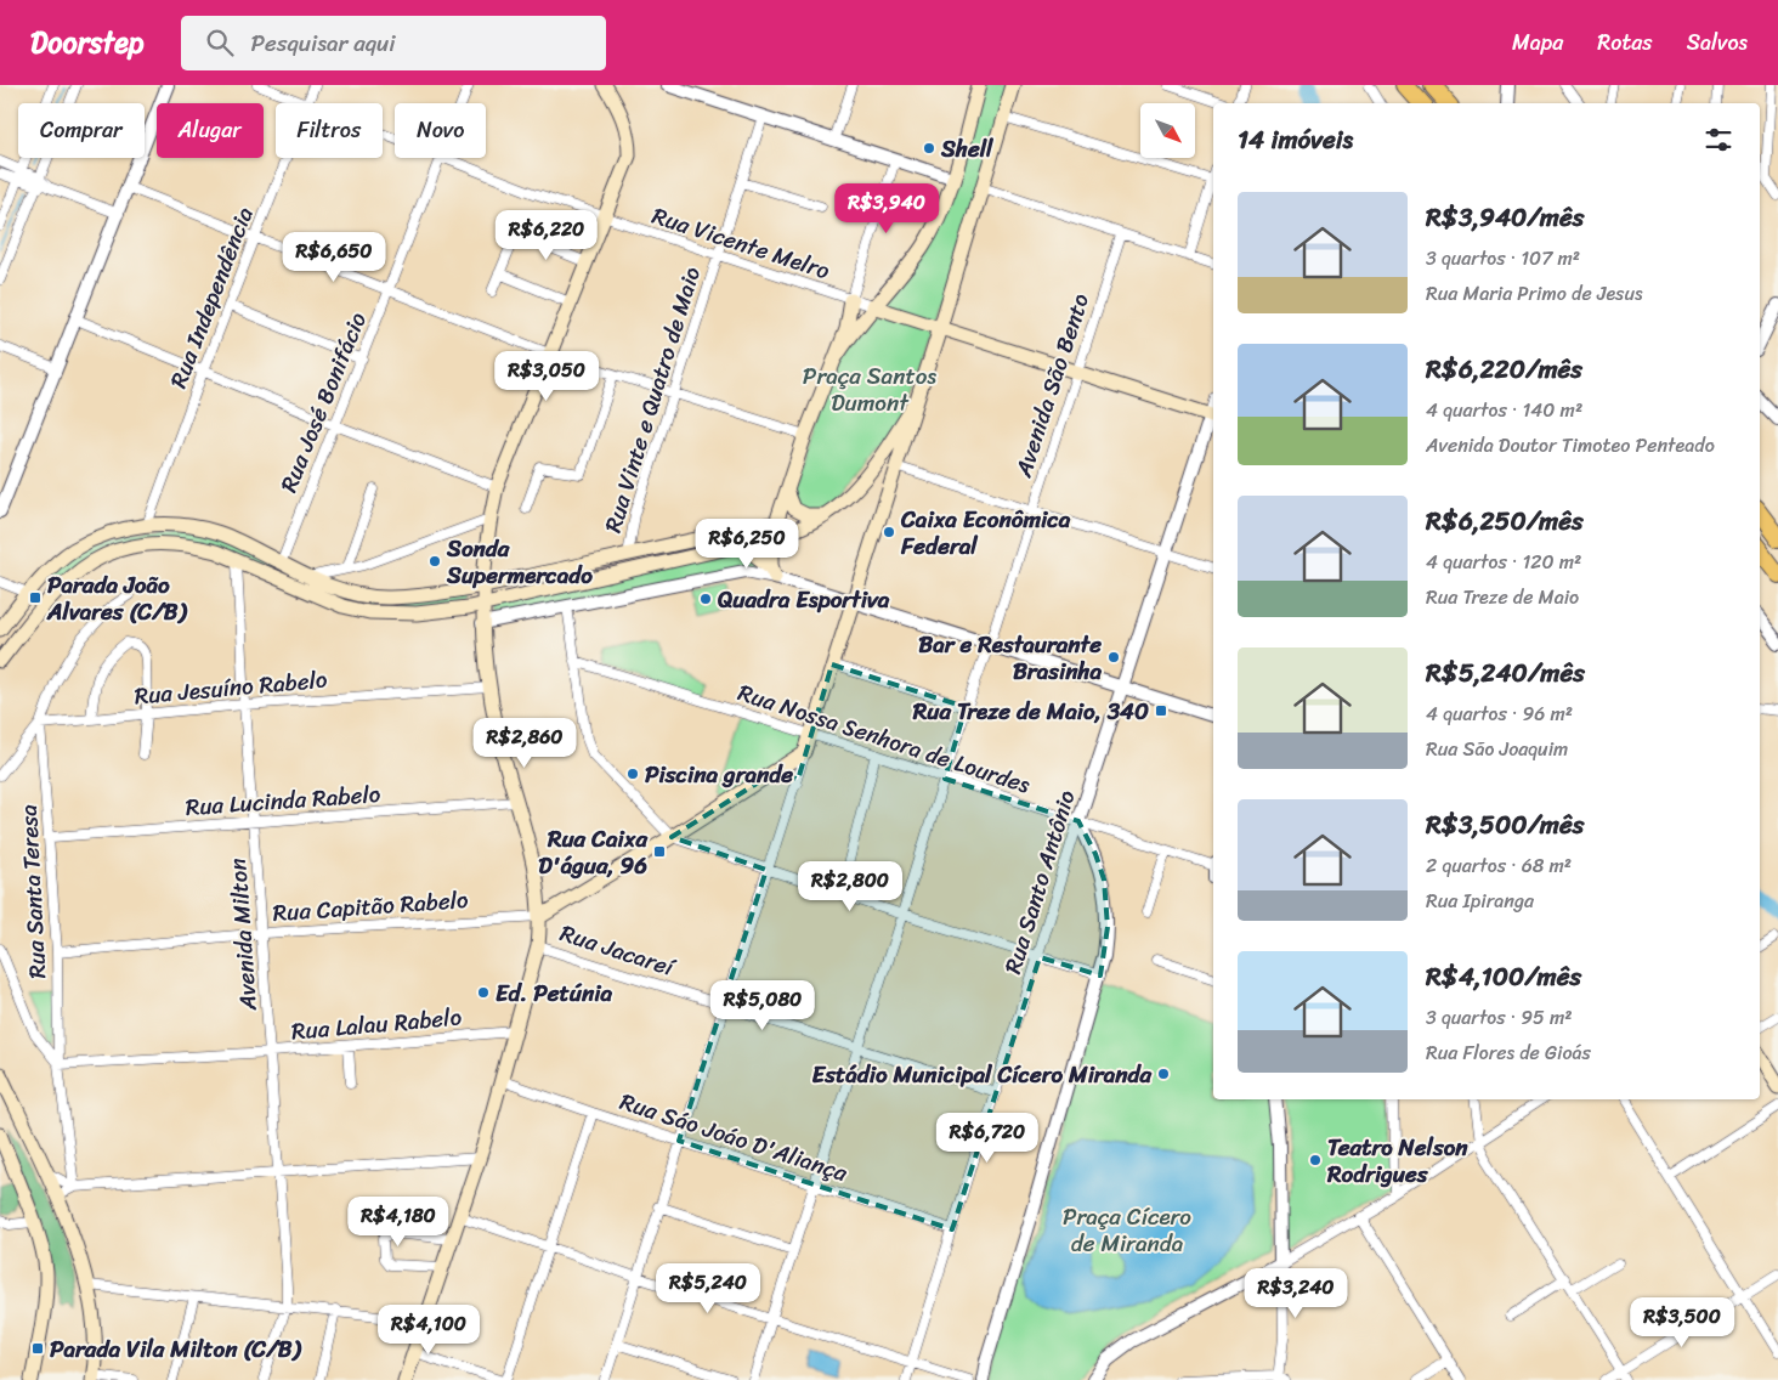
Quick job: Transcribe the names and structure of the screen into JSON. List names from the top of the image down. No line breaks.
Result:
{"streets":{"street":["Rua Vicente Melro","Rua Independência","Avenida São Bento","Rua Vinte e Quatro de Maio","Rua José Bonifácio","Rua Jesuíno Rabelo","Rua Nossa Senhora de Lourdes","Rua Lucinda Rabelo","Rua Santo Antônio","Rua Santa Teresa","Rua Capitão Rabelo","Avenida Milton","Rua Jacareí","Rua Lalau Rabelo","Rua Sáo Joáo D'Aliança"]},"crossings":[["Rua Vicente Melro","Rua Vinte e Quatro de Maio"],["Avenida São Bento","Rua Nossa Senhora de Lourdes"],["Avenida São Bento","Rua Jacareí"],["Avenida São Bento","Rua Sáo Joáo D'Aliança"],["Rua Jesuíno Rabelo","Rua Santa Teresa"],["Rua Jesuíno Rabelo","Avenida Milton"],["Rua Nossa Senhora de Lourdes","Rua Santo Antônio"],["Rua Lucinda Rabelo","Rua Santa Teresa"],["Rua Lucinda Rabelo","Avenida Milton"],["Rua Santo Antônio","Rua Jacareí"],["Rua Santo Antônio","Rua Sáo Joáo D'Aliança"],["Rua Santa Teresa","Rua Capitão Rabelo"],["Rua Santa Teresa","Rua Lalau Rabelo"],["Rua Capitão Rabelo","Avenida Milton"],["Avenida Milton","Rua Lalau Rabelo"]],"parks":["Praça Santos Dumont","Praça Cícero de Miranda"],"places":{"other":["Shell","Caixa Econômica Federal","Sonda Supermercado","Quadra Esportiva","Bar e Restaurante Brasinha","Piscina grande","Ed. Petúnia","Estádio Municipal Cícero Miranda","Teatro Nelson Rodrigues"],"transit":["Parada João Alvares (C/B)","Rua Treze de Maio, 340","Rua Caixa D'água, 96","Parada Vila Milton (C/B)"]},"north":"bottom right","page":{"header":"Doorstep","search":"Pesquisar aqui","nav":["Mapa","Rotas","Salvos"],"chip":["Comprar","Alugar","Filtros","Novo"],"heading":"14 imóveis","list":[{"name":"R$3,940/mês","note":"3 quartos · 107 m² · Rua Maria Primo de Jesus"},{"name":"R$6,220/mês","note":"4 quartos · 140 m² · Avenida Doutor Timoteo Penteado"},{"name":"R$6,250/mês","note":"4 quartos · 120 m² · Rua Treze de Maio"},{"name":"R$5,240/mês","note":"4 quartos · 96 m² · Rua São Joaquim"},{"name":"R$3,500/mês","note":"2 quartos · 68 m² · Rua Ipiranga"},{"name":"R$4,100/mês","note":"3 quartos · 95 m² · Rua Flores de Gioás"}],"price":["R$3,940","R$6,220","R$6,650","R$3,050","R$6,250","R$2,860","R$2,800","R$5,080","R$6,720","R$4,180","R$5,240","R$3,240","R$3,500","R$4,100"]}}
